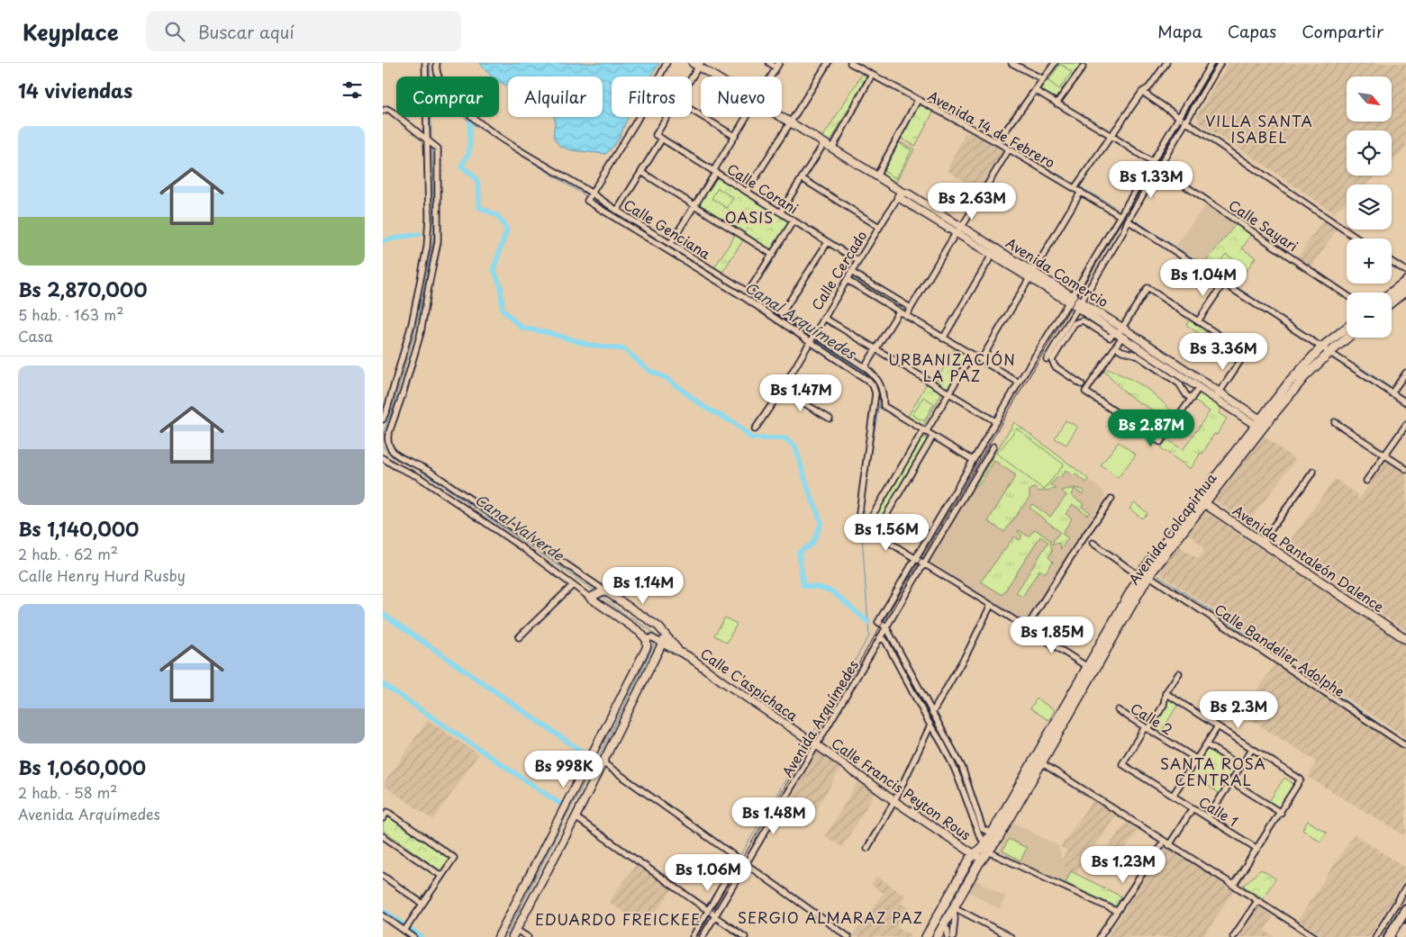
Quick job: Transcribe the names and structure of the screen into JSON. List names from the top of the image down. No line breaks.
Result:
{"streets":{"main road":["Avenida Colcapirhua","Avenida Pantaleón Dalence"],"street":["Avenida 14 de Febrero","Calle Corani","Calle Sayari","Calle Genciana","Calle Cercado","Avenida Comercio","Calle Bandelier Adolphe","Calle C'aspichaca","Avenida Arquímedes","Calle 2","Calle Francis Peyton Rous","Calle 1"]},"crossings":[["Calle Corani","Calle Cercado"],["Calle Genciana","Calle Cercado"],["Calle Cercado","Avenida Comercio"],["Avenida Comercio","Avenida Colcapirhua"],["Avenida Colcapirhua","Avenida Pantaleón Dalence"],["Avenida Colcapirhua","Calle Bandelier Adolphe"],["Avenida Colcapirhua","Calle Francis Peyton Rous"],["Calle C'aspichaca","Calle Francis Peyton Rous"],["Avenida Arquímedes","Calle Francis Peyton Rous"],["Calle 2","Calle 1"]],"districts":["VILLA SANTA ISABEL","OASIS","URBANIZACIÓN LA PAZ","SANTA ROSA CENTRAL","SERGIO ALMARAZ PAZ","EDUARDO FREICKEE"],"water":["Canal Arquímedes","Canal Valverde"],"north":"bottom right","page":{"header":"Keyplace","search":"Buscar aquí","nav":["Mapa","Capas","Compartir"],"heading":"14 viviendas","map_buttons":["+","−"],"chip":["Comprar","Alquilar","Filtros","Nuevo"],"list":[{"name":"Bs 2,870,000","note":"5 hab. · 163 m² · Casa"},{"name":"Bs 1,140,000","note":"2 hab. · 62 m² · Calle Henry Hurd Rusby"},{"name":"Bs 1,060,000","note":"2 hab. · 58 m² · Avenida Arquímedes"}],"price":["Bs 1.33M","Bs 2.63M","Bs 1.04M","Bs 3.36M","Bs 1.47M","Bs 2.87M","Bs 1.56M","Bs 1.14M","Bs 1.85M","Bs 2.3M","Bs 998K","Bs 1.48M","Bs 1.23M","Bs 1.06M"]}}
